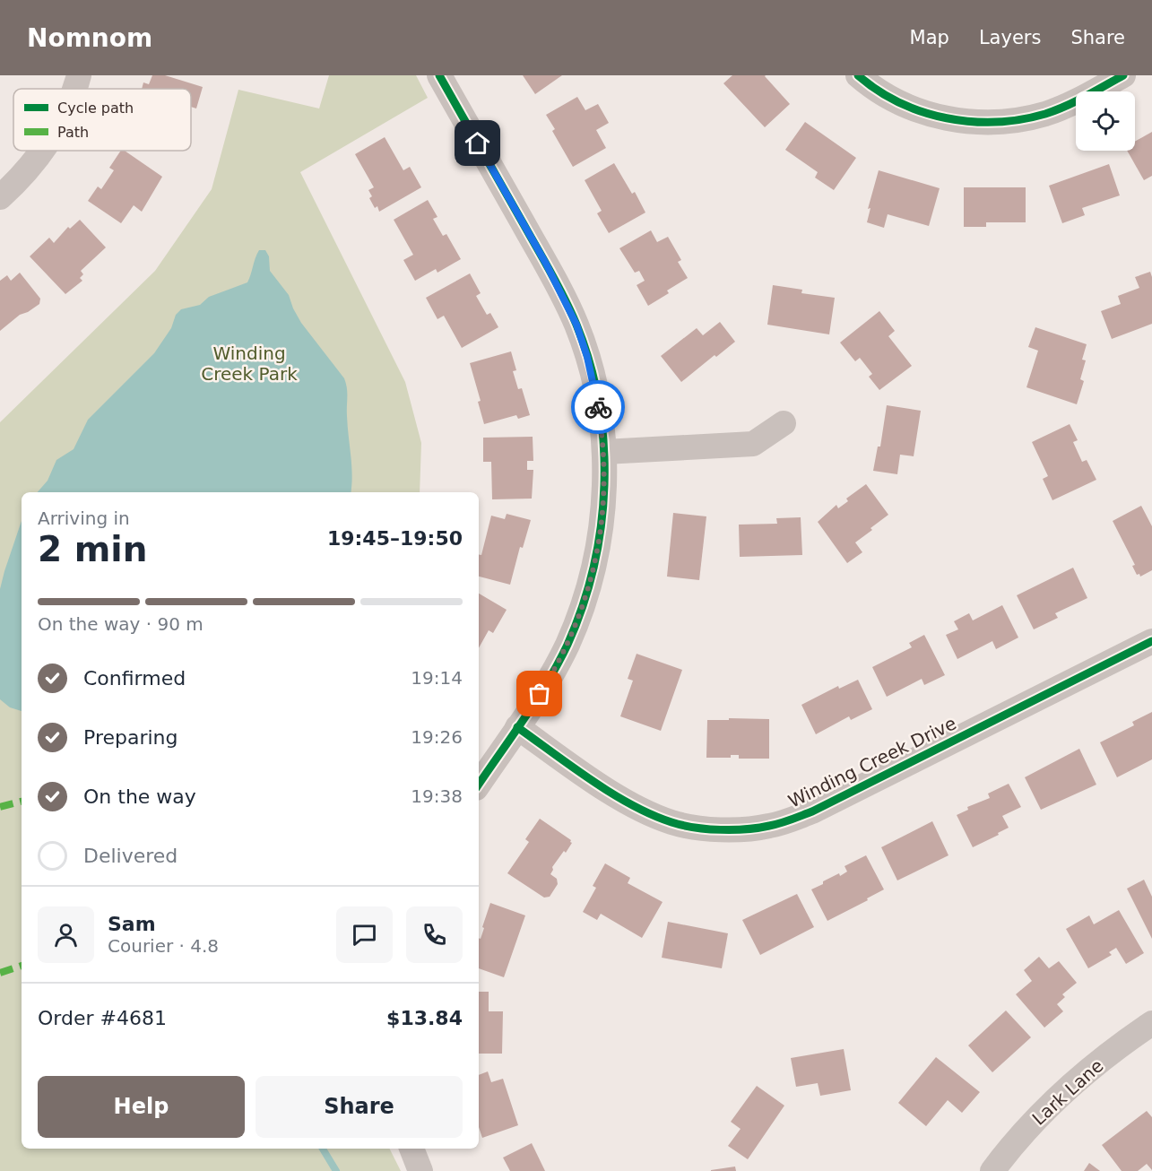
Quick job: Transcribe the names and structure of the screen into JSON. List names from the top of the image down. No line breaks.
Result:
{"streets":{"street":["Winding Creek Drive","Lark Lane"]},"parks":["Winding Creek Park"],"legend":["Cycle path","Path"],"page":{"header":"Nomnom","nav":["Map","Layers","Share"],"heading":["2 min","Arriving in","19:45–19:50"],"panel":["Sam","Courier · 4.8","Order #4681","$13.84"],"bar":"On the way · 90 m","list":[["Confirmed","19:14"],["Preparing","19:26"],["On the way","19:38"],"Delivered"],"buttons":["Help","Share"]}}
